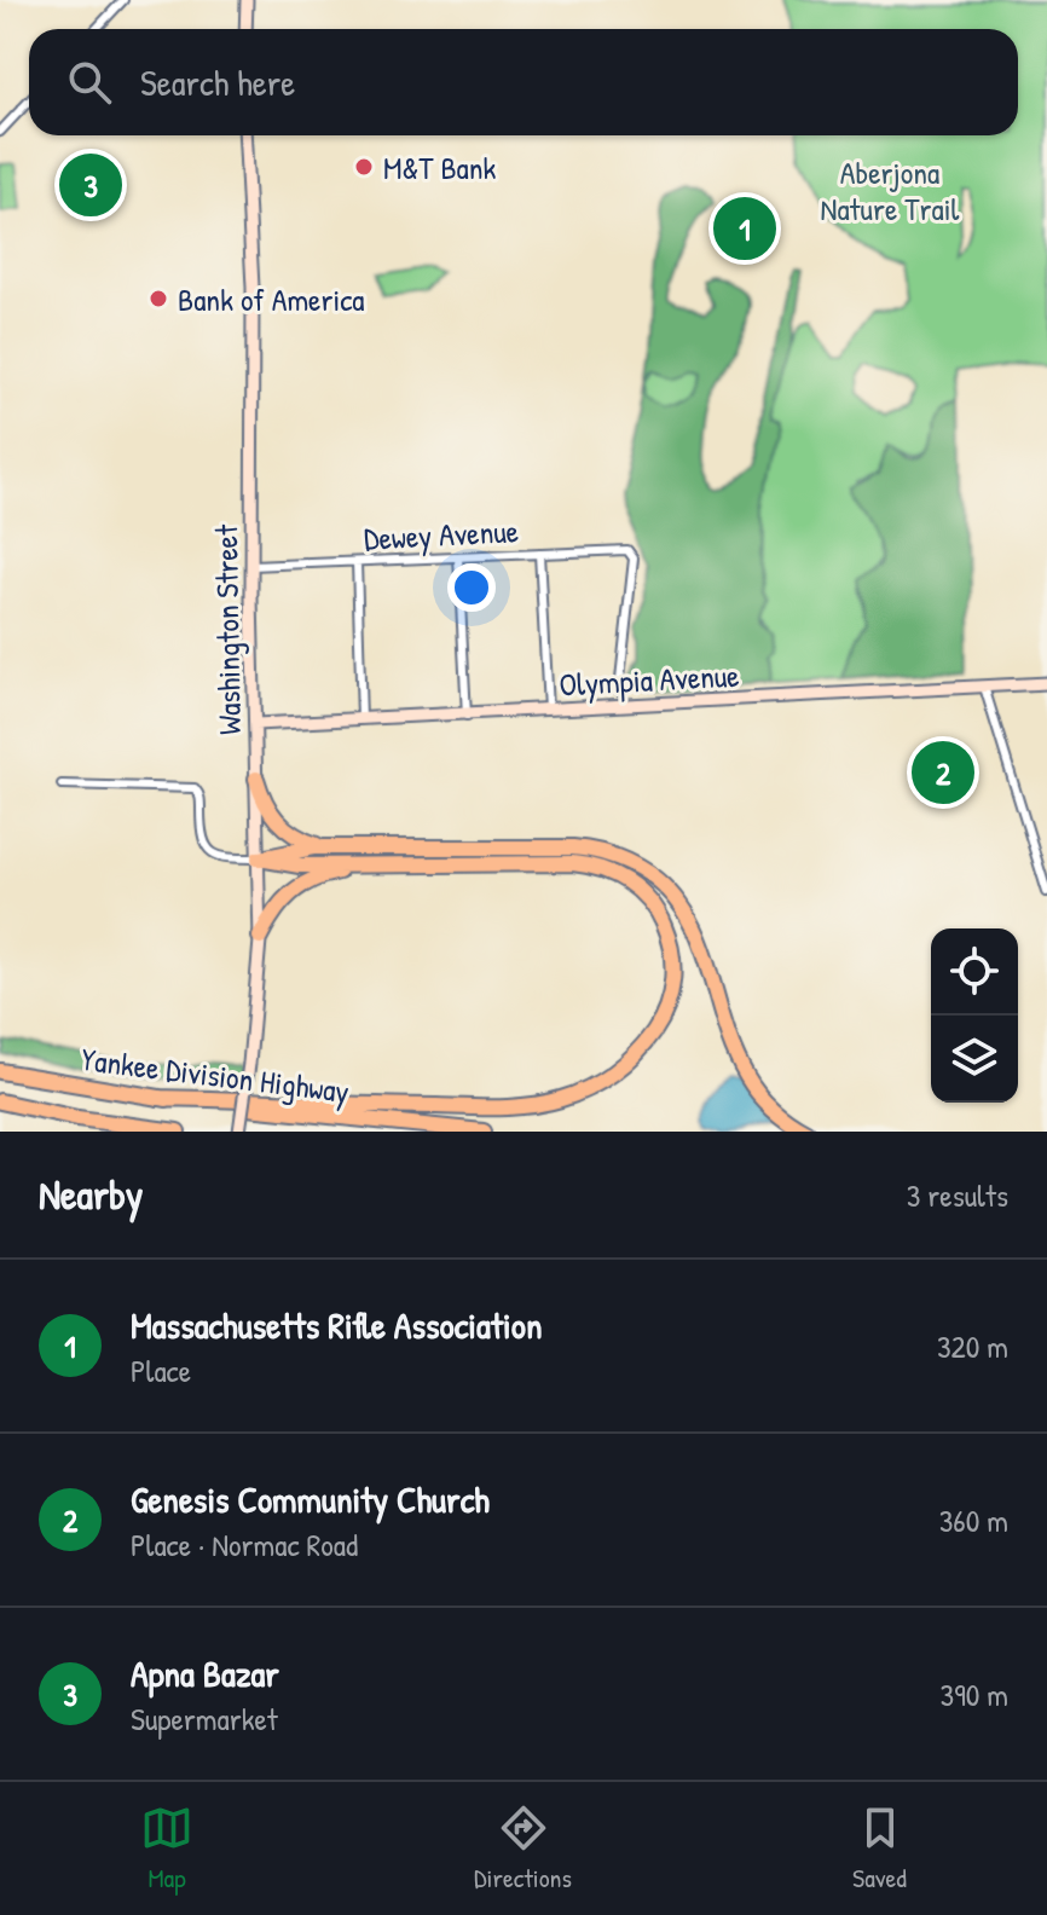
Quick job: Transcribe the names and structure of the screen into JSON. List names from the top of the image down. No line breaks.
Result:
{"streets":{"highway":["Yankee Division Highway"],"main road":["Washington Street","Olympia Avenue"],"street":["Dewey Avenue"]},"crossings":[["Dewey Avenue","Washington Street"],["Washington Street","Olympia Avenue"]],"parks":["Aberjona Nature Trail"],"places":["M&T Bank","Bank of America"],"page":{"search":"Search here","pins":["3","1","2"],"heading":["Nearby","3 results"],"list":[{"mark":"1","name":"Massachusetts Rifle Association","note":"Place","value":"320 m"},{"mark":"2","name":"Genesis Community Church","note":"Place · Normac Road","value":"360 m"},{"mark":"3","name":"Apna Bazar","note":"Supermarket","value":"390 m"}],"nav":["Map","Directions","Saved"]}}
